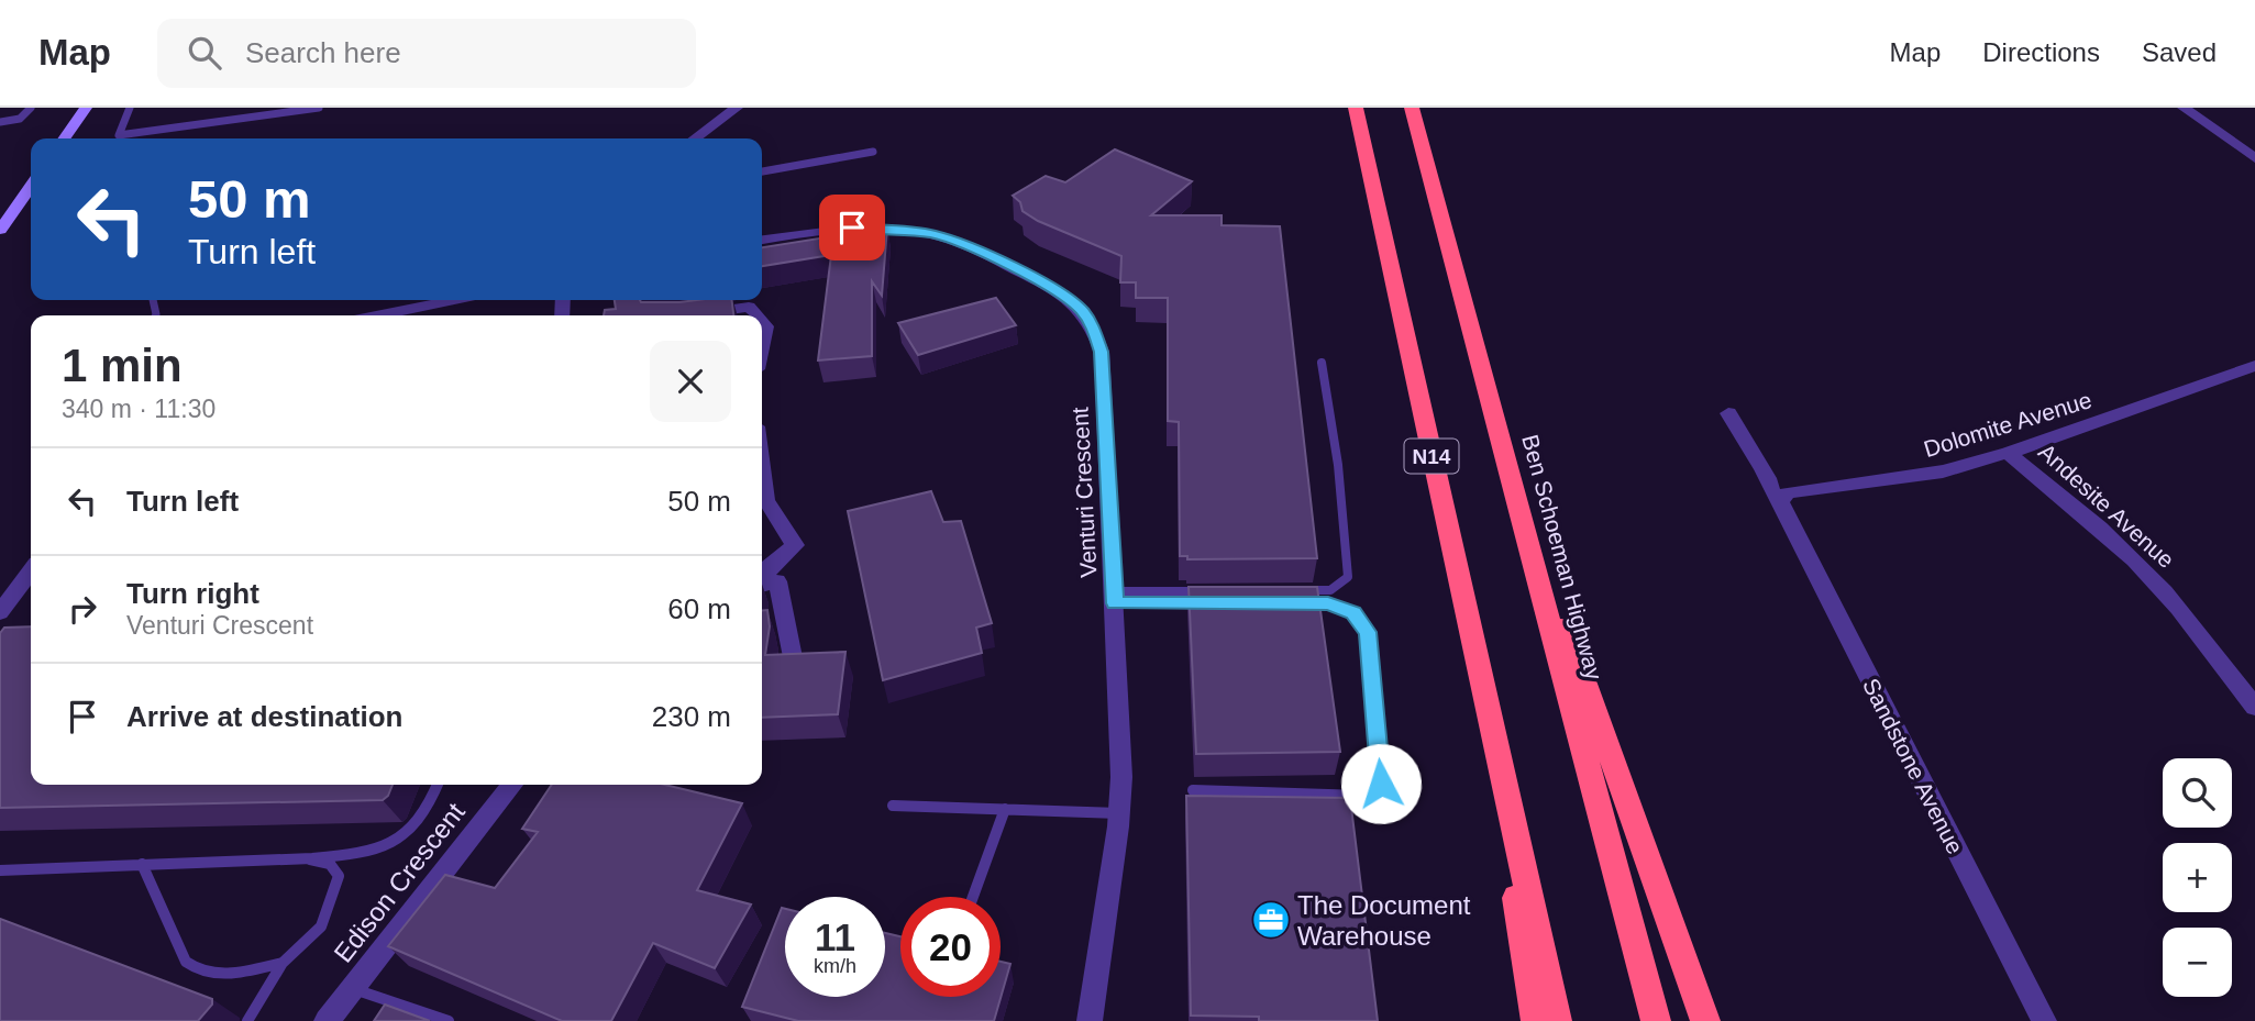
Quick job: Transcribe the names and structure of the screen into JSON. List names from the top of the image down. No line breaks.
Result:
{"streets":{"highway":["N14","Ben Schoeman Highway"],"street":["Dolomite Avenue","Venturi Crescent","Andesite Avenue","Sandstone Avenue","Edison Crescent"]},"crossings":[["Dolomite Avenue","Andesite Avenue"]],"places":{"office":["The Document Warehouse"]},"page":{"header":"Map","search":"Search here","nav":["Map","Directions","Saved"],"turn":["50 m","Turn left"],"heading":["1 min","340 m · 11:30"],"list":[{"name":"Turn left","value":"50 m"},{"name":"Turn right","note":"Venturi Crescent","value":"60 m"},{"name":"Arrive at destination","value":"230 m"}],"map_buttons":["+","−"],"speed":"11 km/h","limit":"20"}}
